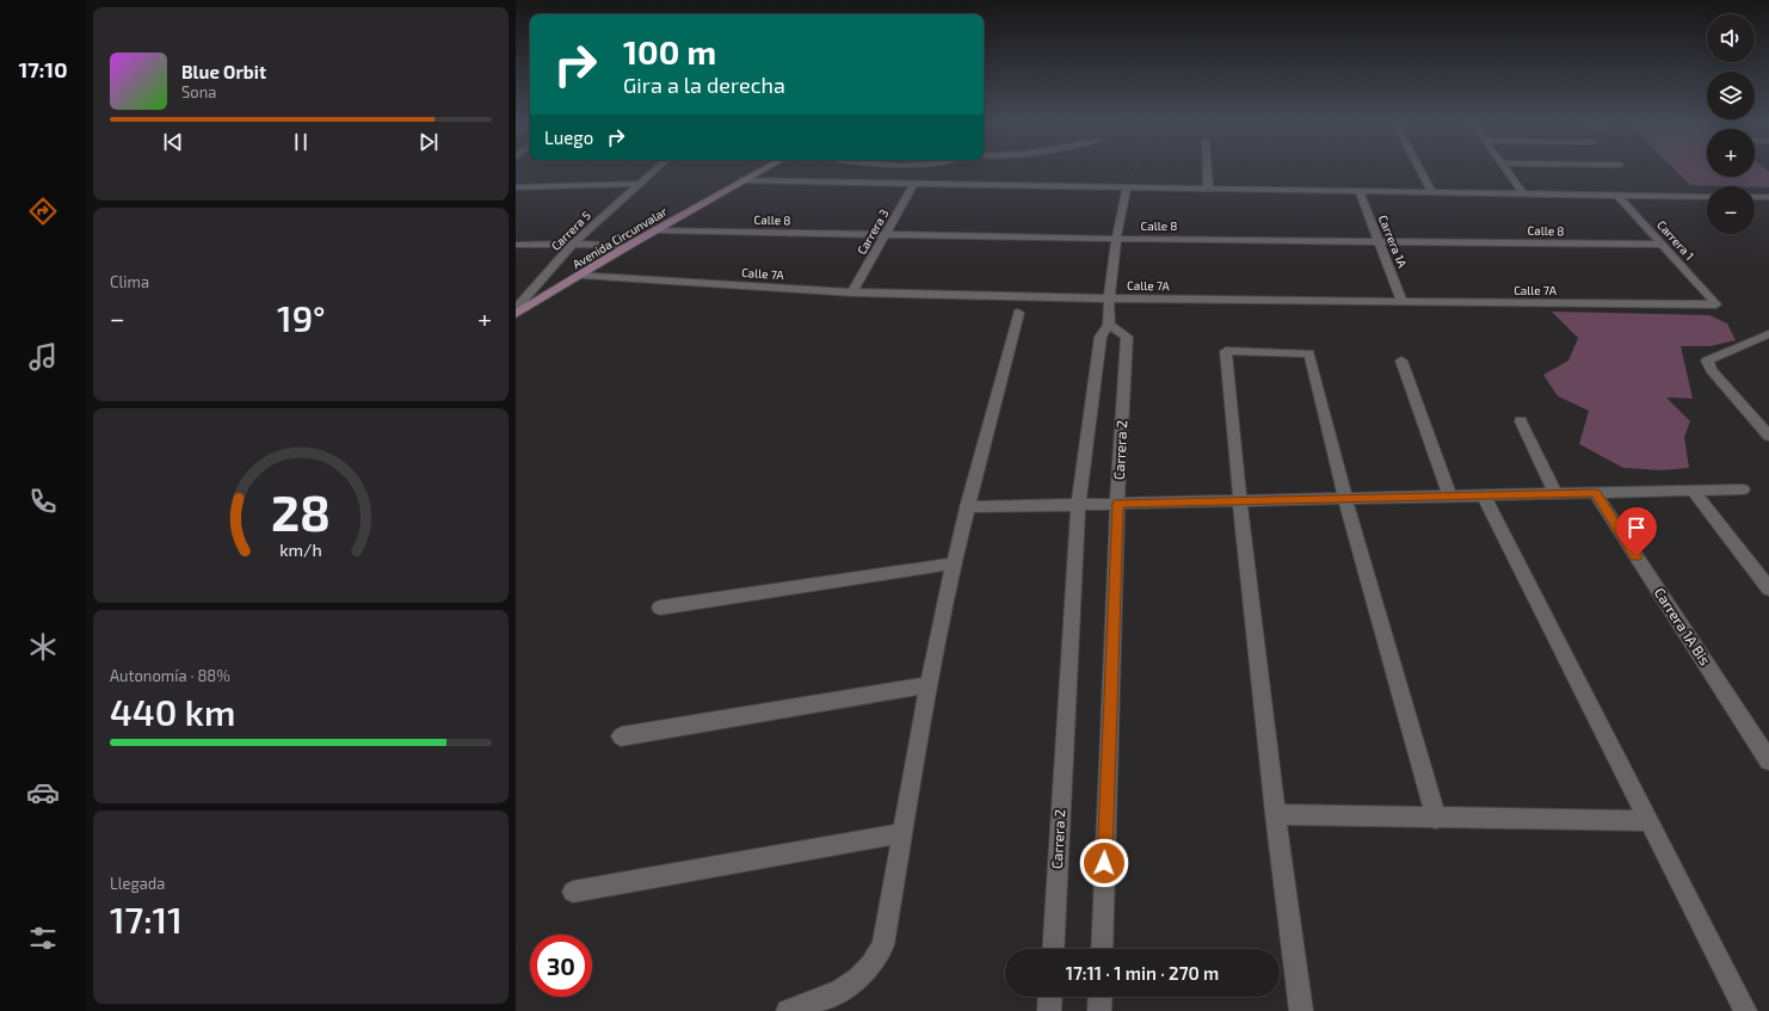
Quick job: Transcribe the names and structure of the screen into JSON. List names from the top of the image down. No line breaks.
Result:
{"streets":{"main road":["Avenida Circunvalar"],"street":["Calle 8","Carrera 5","Carrera 3","Carrera 1","Carrera 1A","Calle 7A","Carrera 2","Carrera 1A Bis"]},"crossings":[["Calle 8","Carrera 3"],["Calle 8","Avenida Circunvalar"],["Calle 8","Carrera 1"],["Calle 8","Carrera 1A"],["Calle 8","Carrera 2"],["Carrera 3","Calle 7A"],["Avenida Circunvalar","Calle 7A"],["Carrera 1","Calle 7A"],["Carrera 1A","Calle 7A"],["Calle 7A","Carrera 2"]],"page":{"tabs":"17:10","map_buttons":["+","−"],"turn":["100 m","Gira a la derecha"],"song":["Blue Orbit","Sona"],"then":"Luego","tile":["Clima",["Autonomía · 88%","440 km"],["Llegada","17:11"]],"heat":["−","19°","+"],"limit":"30","trip":"17:11 · 1 min · 270 m","gauge":["28","km/h"]}}
